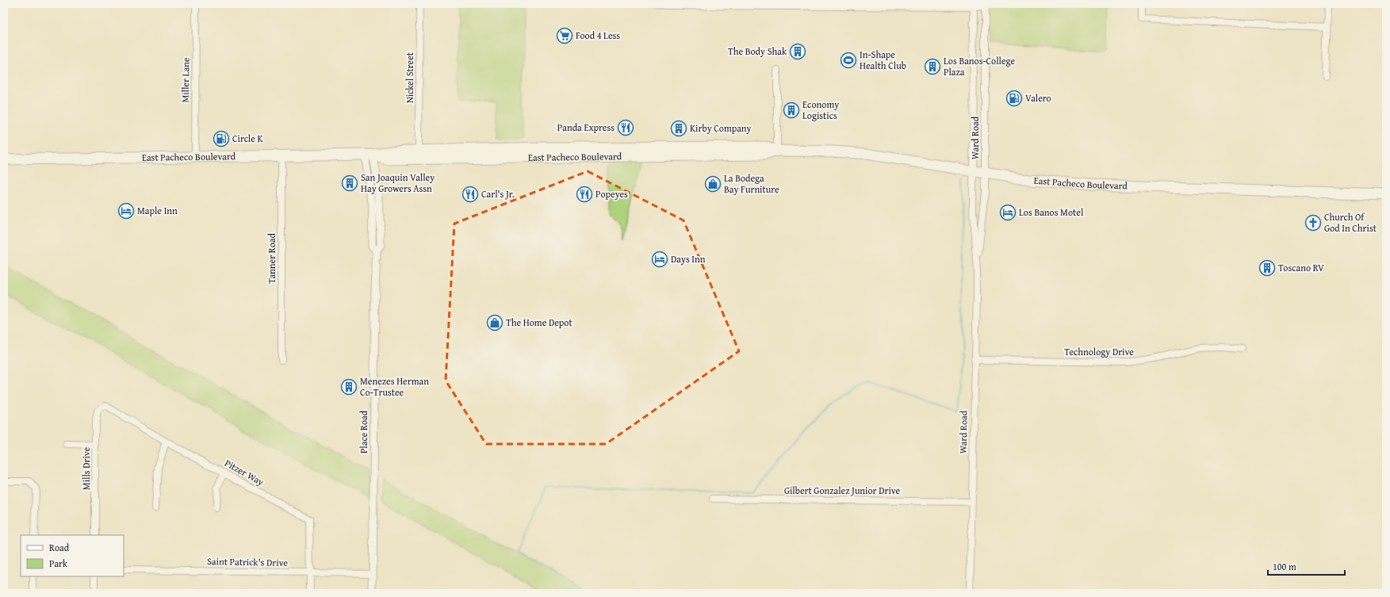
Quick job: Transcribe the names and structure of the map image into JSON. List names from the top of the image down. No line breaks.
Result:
{"streets":{"highway":["East Pacheco Boulevard"],"street":["Nickel Street","Miller Lane","Ward Road","Tanner Road","Technology Drive","Place Road","Mills Drive","Pitzer Way","Gilbert Gonzalez Junior Drive","Saint Patrick's Drive"]},"crossings":[["Nickel Street","East Pacheco Boulevard"],["Miller Lane","East Pacheco Boulevard"],["Ward Road","East Pacheco Boulevard"],["Ward Road","Technology Drive"],["Ward Road","Gilbert Gonzalez Junior Drive"],["East Pacheco Boulevard","Tanner Road"],["East Pacheco Boulevard","Place Road"],["Place Road","Saint Patrick's Drive"],["Mills Drive","Pitzer Way"],["Pitzer Way","Saint Patrick's Drive"]],"places":{"supermarket":["Food 4 Less"],"building":["The Body Shak","Los Banos-College Plaza","Economy Logistics","Kirby Company","San Joaquin Valley Hay Growers Assn","Toscano RV","Menezes Herman Co-Trustee"],"sports":["In-Shape Health Club"],"fuel station":["Valero","Circle K"],"restaurant":["Panda Express","Carl's Jr.","Popeyes"],"shop":["La Bodega Bay Furniture","The Home Depot"],"hotel":["Maple Inn","Los Banos Motel","Days Inn"],"church":["Church Of God In Christ"]},"legend":["Road","Park"],"scale_bar":"100 m"}
